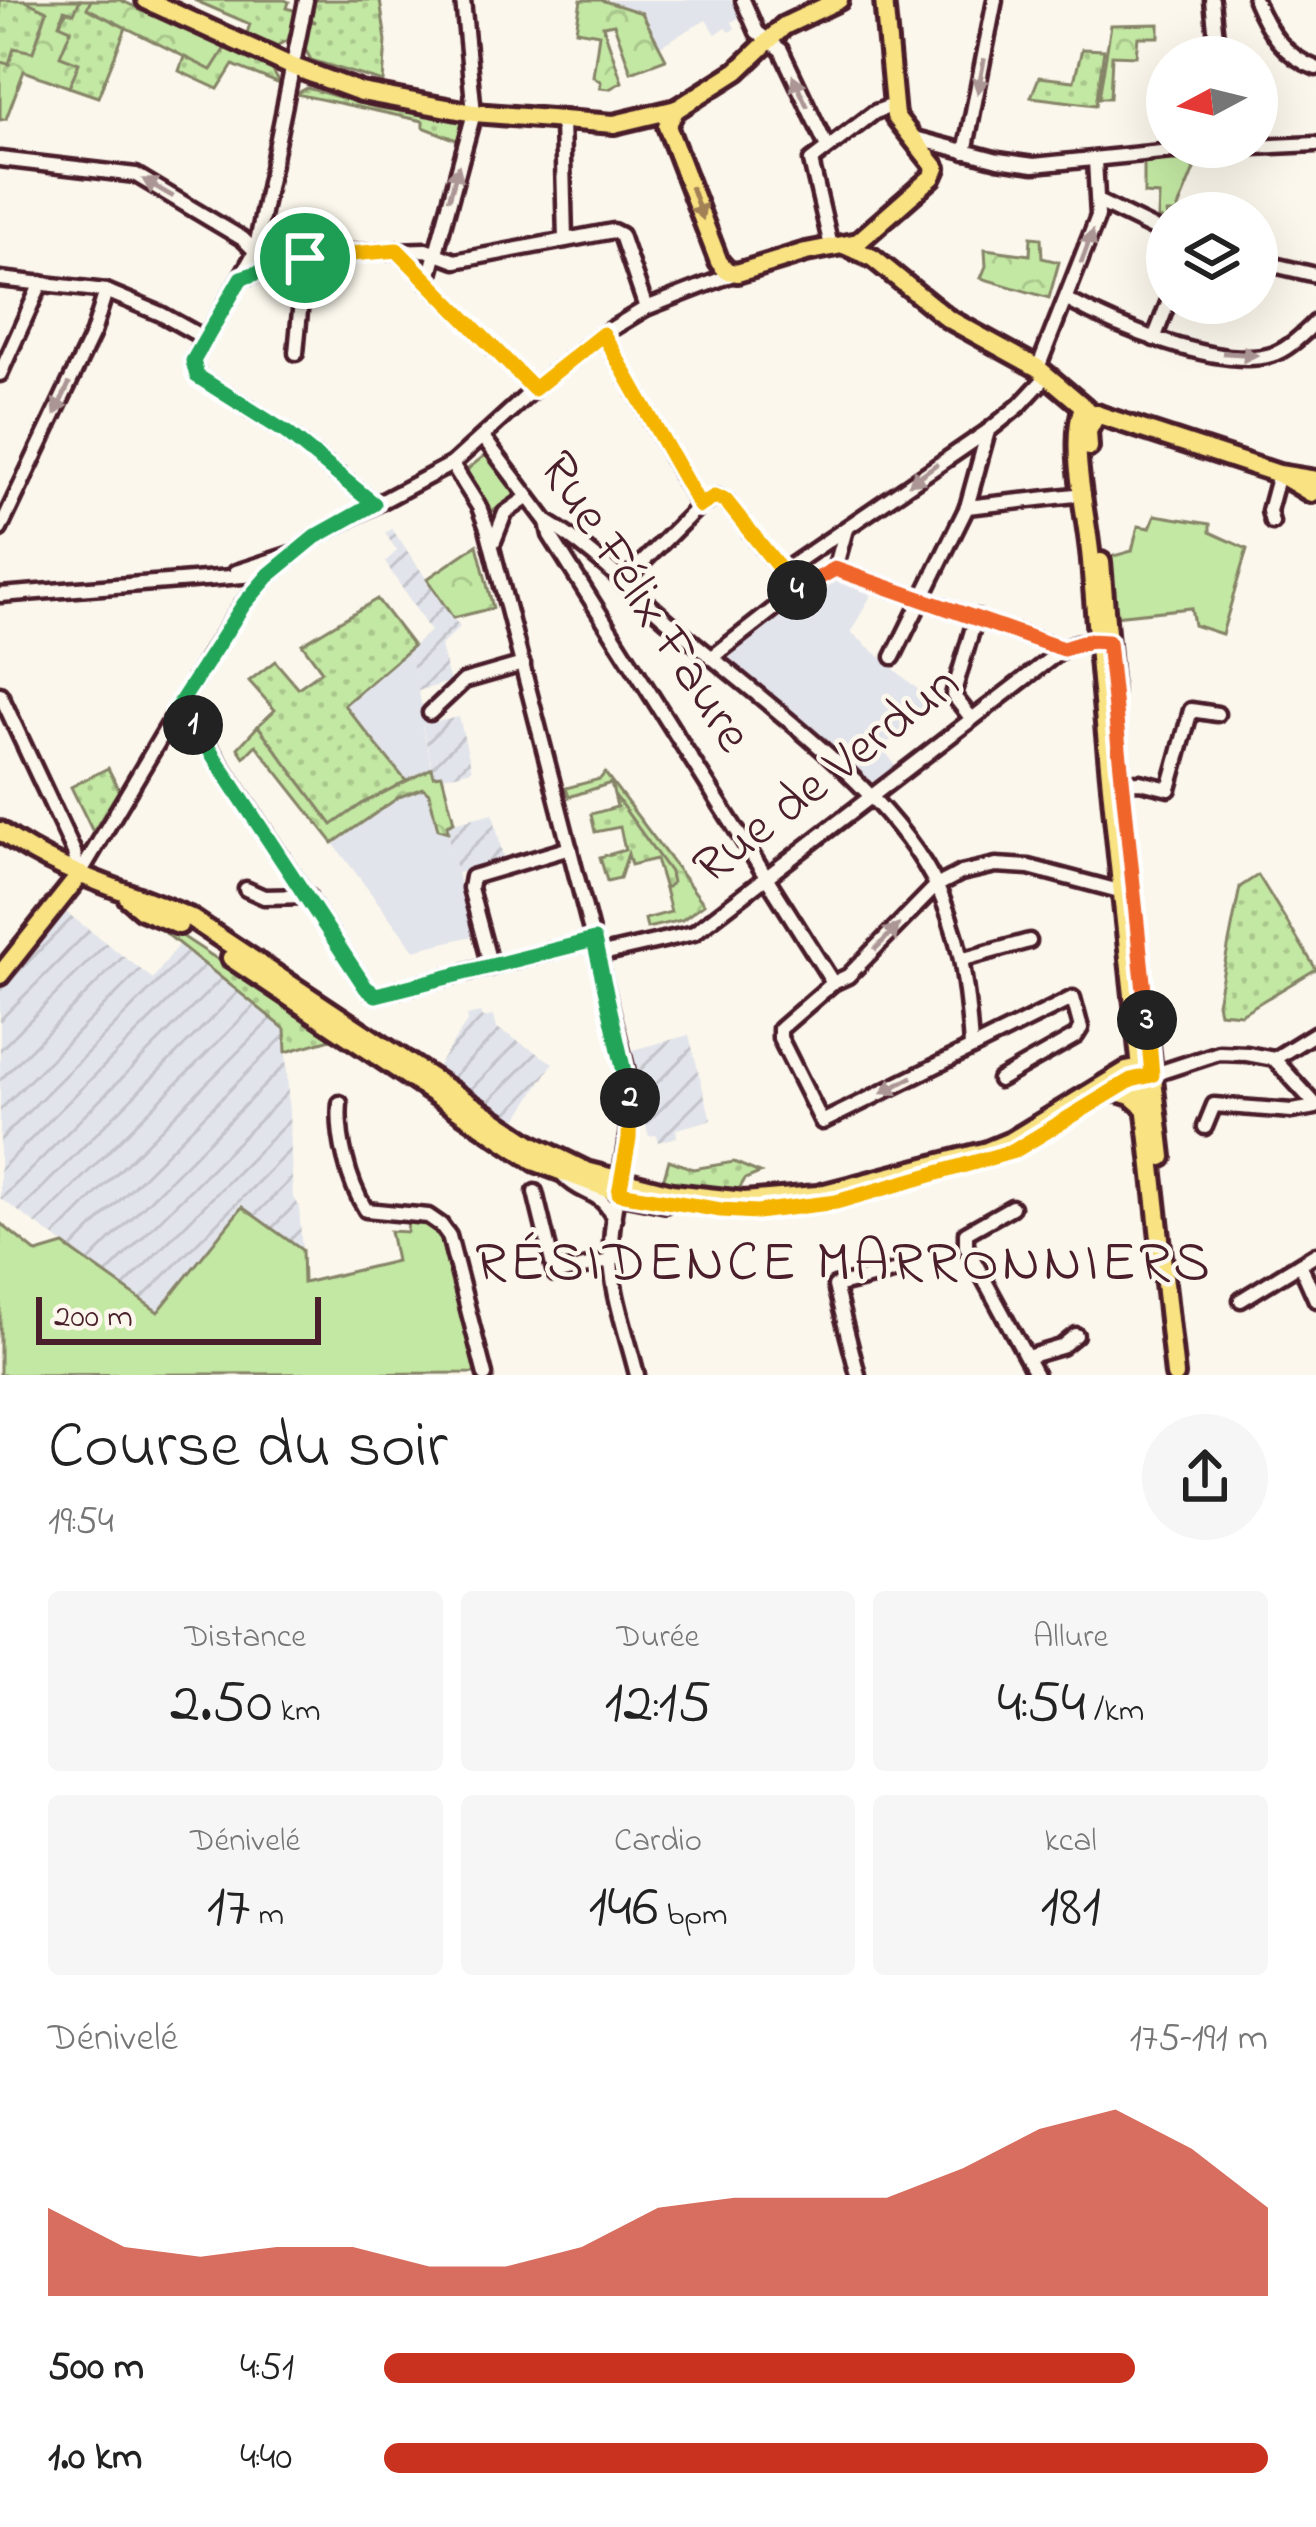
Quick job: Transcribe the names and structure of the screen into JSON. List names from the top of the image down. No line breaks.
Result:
{"streets":{"street":["Rue Félix Faure","Rue de Verdun"]},"crossings":[["Rue Félix Faure","Rue de Verdun"]],"districts":["RÉSIDENCE MARRONNIERS"],"scale_bar":"200 m","north":"left","page":{"pins":["4","1","3","2"],"scale":"200 m","heading":["Course du soir","19:54"],"stats":[["Distance","2.50 km"],["Durée","12:15"],["Allure","4:54 /km"],["Dénivelé","17 m"],["Cardio","146 bpm"],["kcal","181"]],"chart":["Dénivelé","175–191 m"],"list":[{"name":"500 m","note":"4:51"},{"name":"1.0 km","note":"4:40"}]}}
